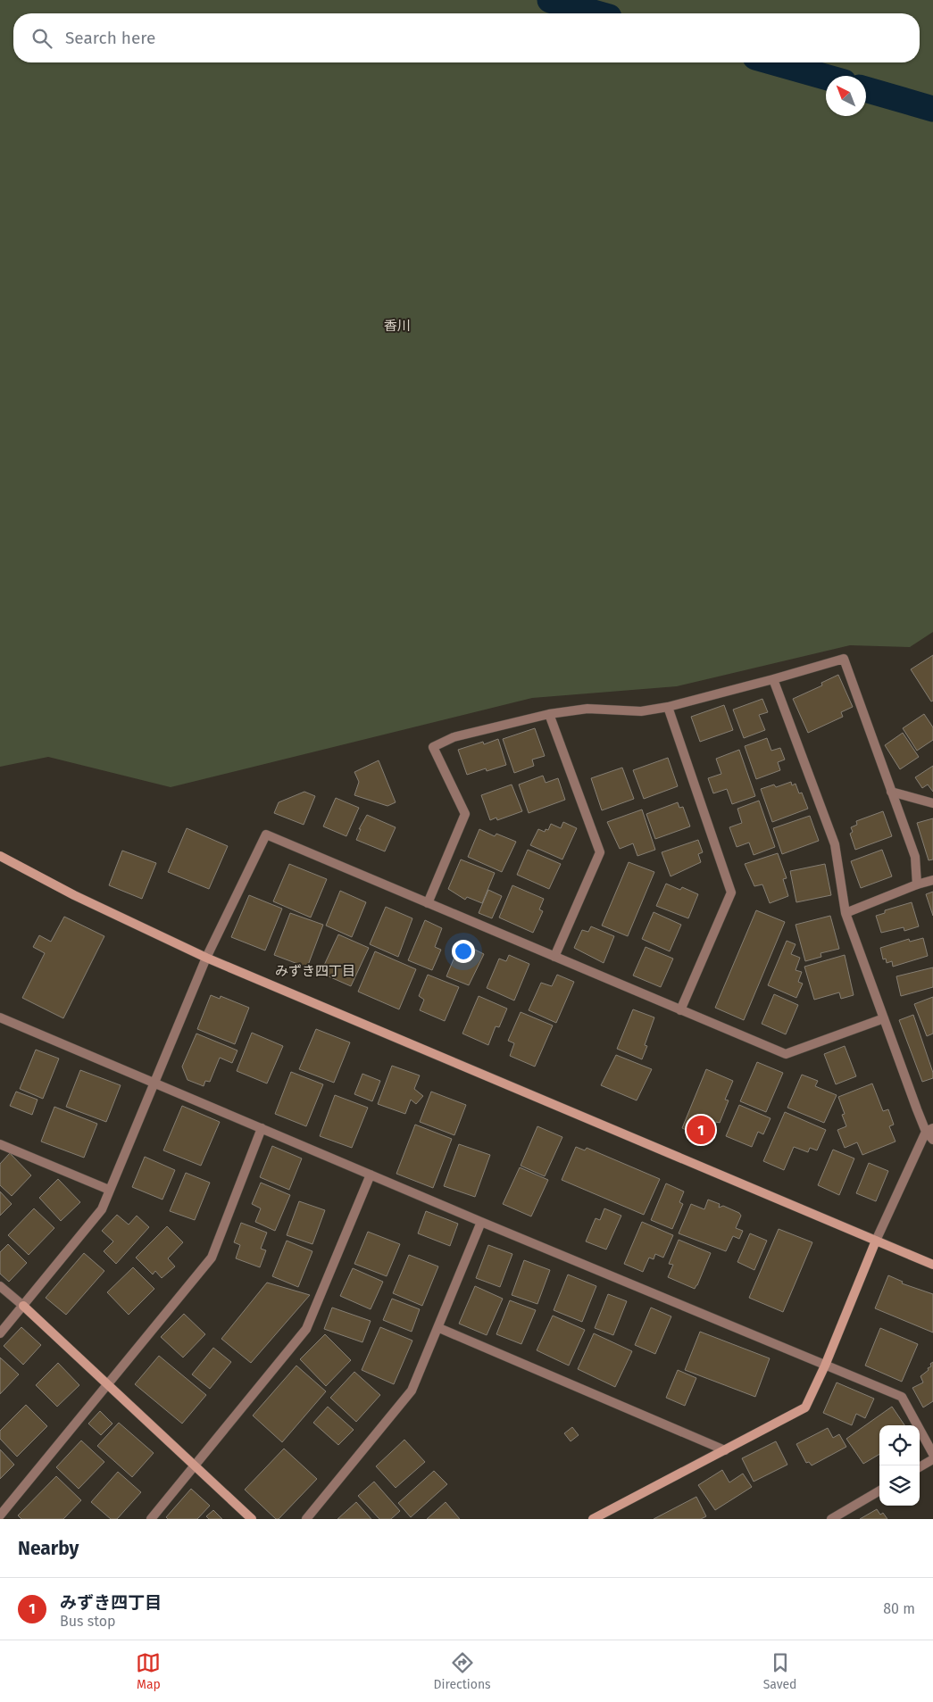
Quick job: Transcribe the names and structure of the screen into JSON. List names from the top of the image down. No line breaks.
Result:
{"districts":["香川","みずき四丁目"],"north":"top left","page":{"search":"Search here","pins":"1","heading":"Nearby","list":[{"mark":"1","name":"みずき四丁目","note":"Bus stop","value":"80 m"}],"nav":["Map","Directions","Saved"]}}
